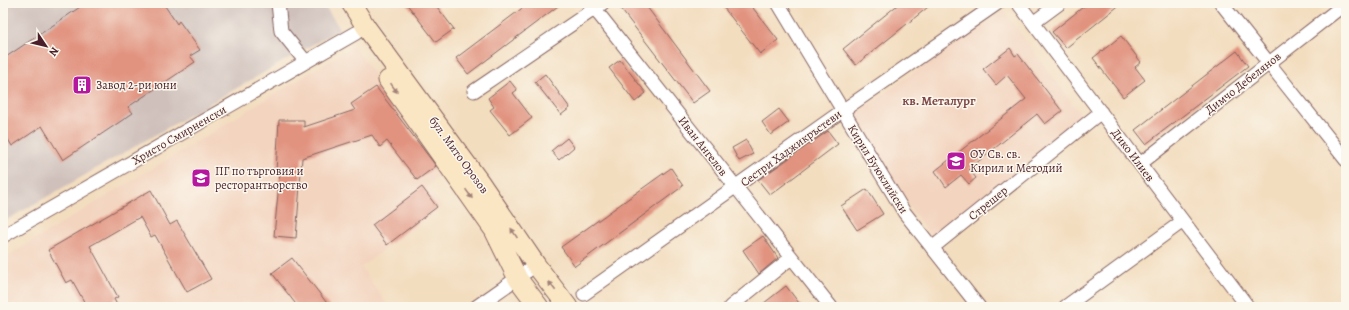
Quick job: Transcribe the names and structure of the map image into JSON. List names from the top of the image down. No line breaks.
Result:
{"streets":{"main road":["бул. Мито Орозов"],"street":["Димчо Дебелянов","Христо Смирненски","Иван Ангелов","Сестри Хаджикръстеви","Дико Илиев","Кирил Буюклийски","Стрешер"]},"crossings":[["Димчо Дебелянов","Дико Илиев"],["Христо Смирненски","бул. Мито Орозов"],["Иван Ангелов","Сестри Хаджикръстеви"],["Сестри Хаджикръстеви","Кирил Буюклийски"],["Дико Илиев","Стрешер"],["Кирил Буюклийски","Стрешер"]],"districts":["кв. Металург"],"places":{"building":["Завод 2-ри юни"],"school or university":["ОУ Св. св. Кирил и Методий","ПГ по търговия и ресторантьорство"]},"north":"bottom right"}
